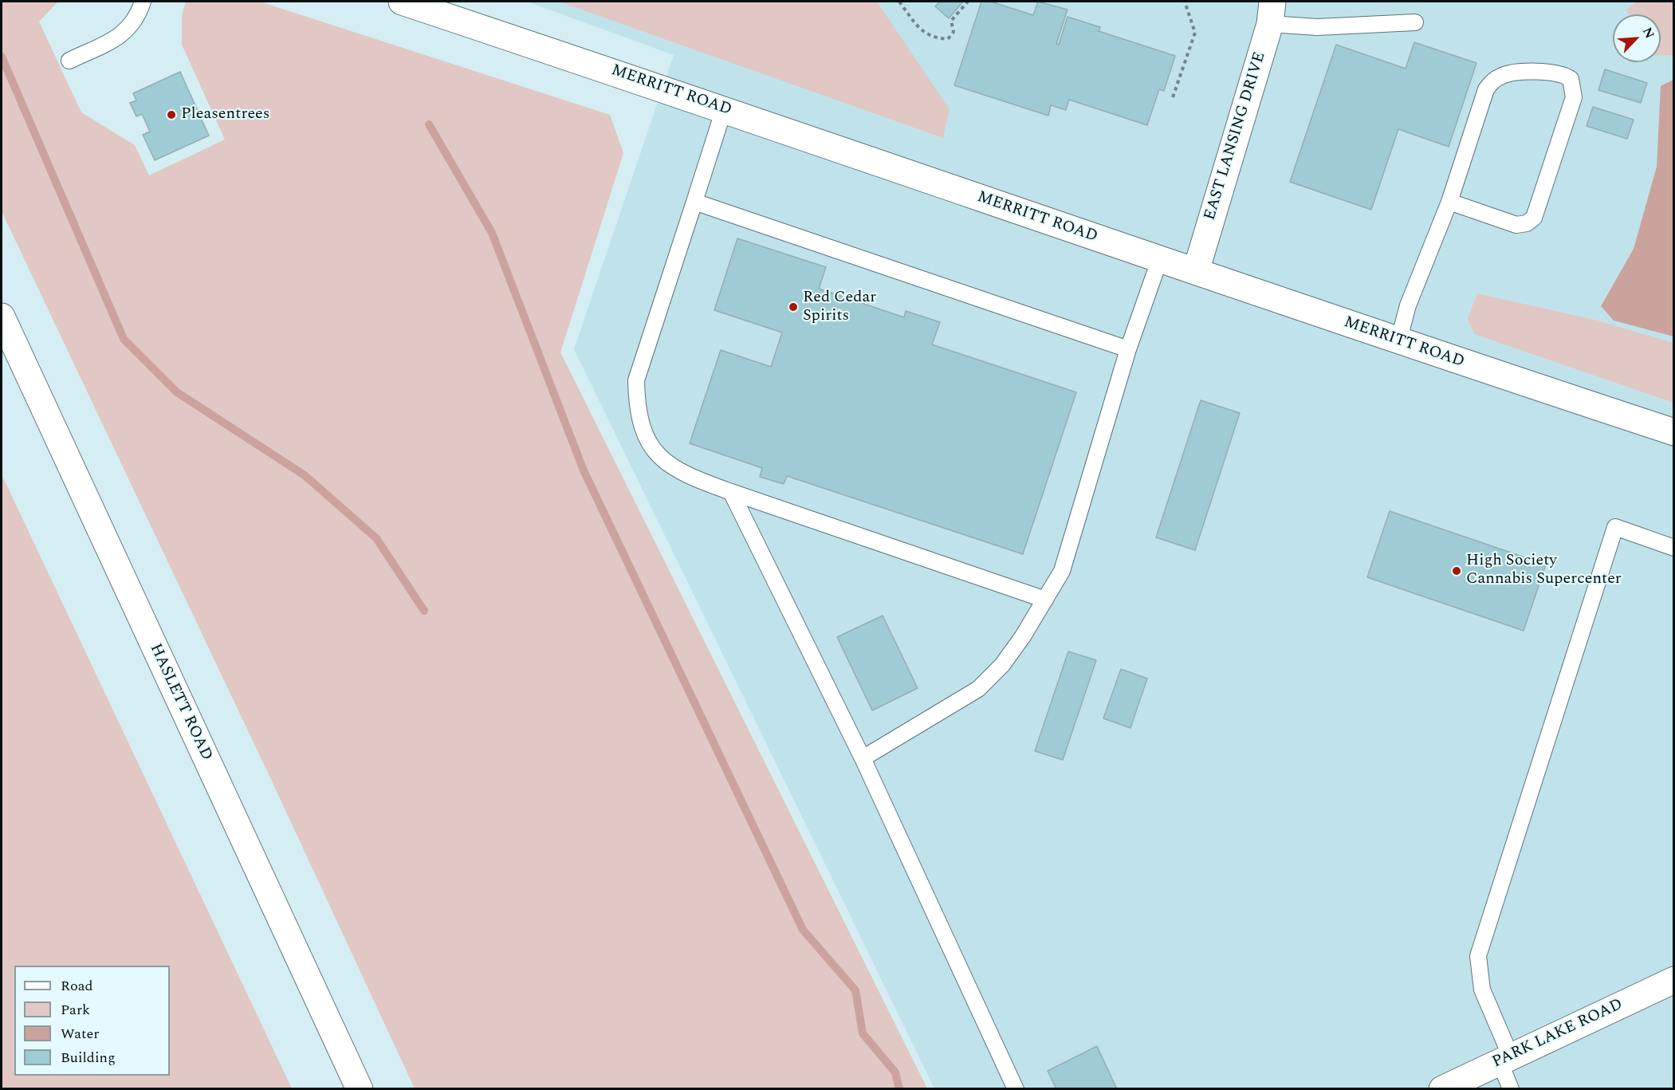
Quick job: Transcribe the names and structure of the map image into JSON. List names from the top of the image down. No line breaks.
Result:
{"streets":{"street":["MERRITT ROAD","EAST LANSING DRIVE","HASLETT ROAD","PARK LAKE ROAD"]},"crossings":[["MERRITT ROAD","EAST LANSING DRIVE"]],"places":["Pleasentrees","Red Cedar Spirits","High Society Cannabis Supercenter"],"legend":["Road","Park","Water","Building"],"north":"top right"}
